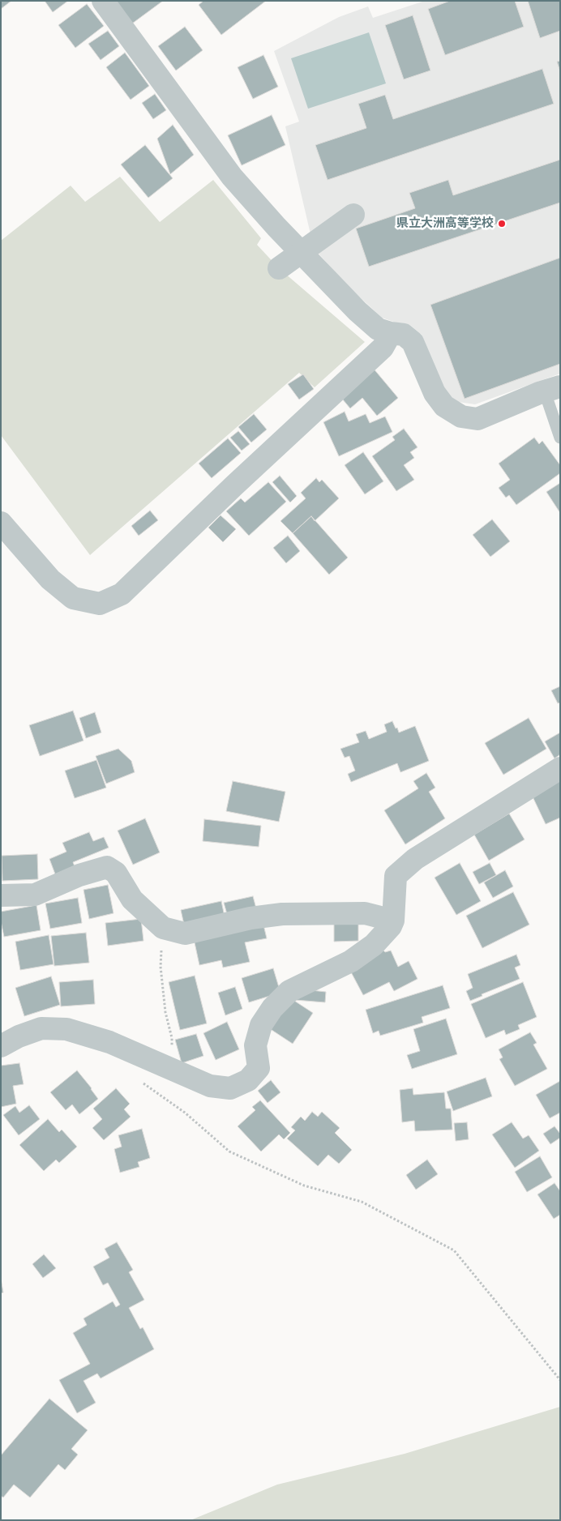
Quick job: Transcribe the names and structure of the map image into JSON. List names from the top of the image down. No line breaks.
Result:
{"places":["県立大洲高等学校"]}
